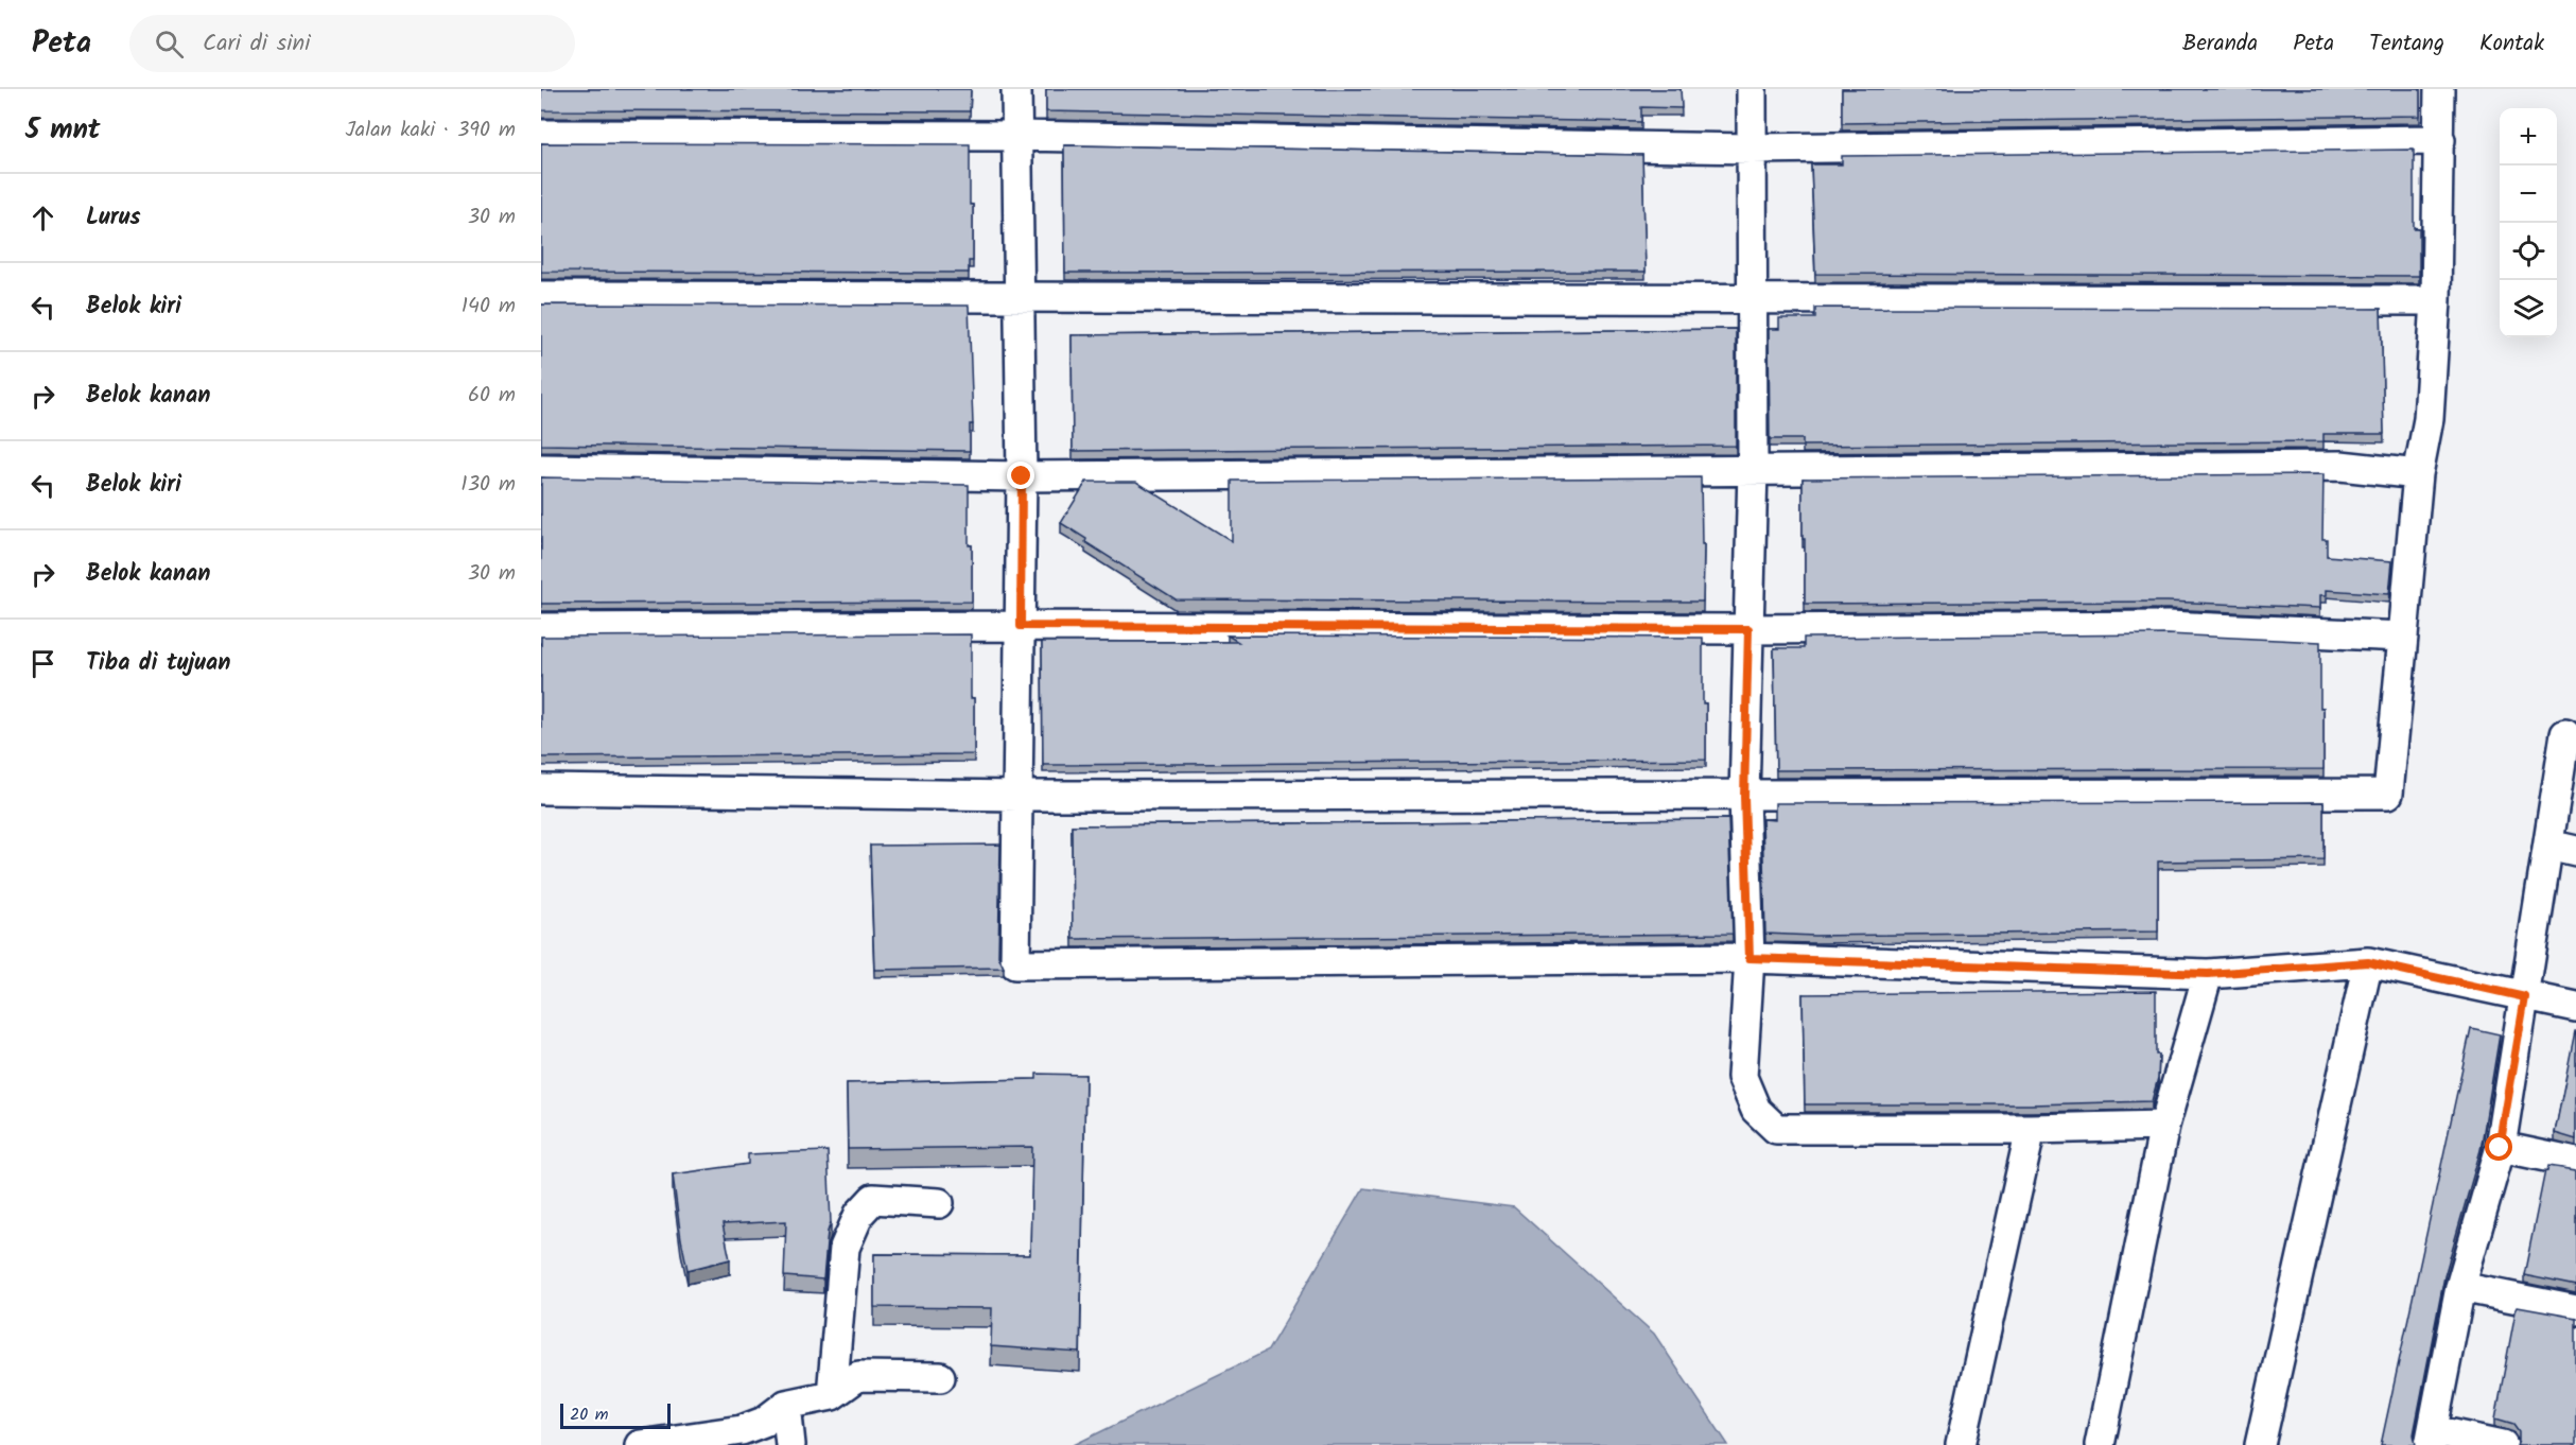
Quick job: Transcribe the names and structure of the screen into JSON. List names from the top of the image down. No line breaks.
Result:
{"scale_bar":"20 m","page":{"header":"Peta","search":"Cari di sini","nav":["Beranda","Peta","Tentang","Kontak"],"heading":["5 mnt","Jalan kaki · 390 m"],"map_buttons":["+","−"],"list":[["Lurus","30 m"],["Belok kiri","140 m"],["Belok kanan","60 m"],["Belok kiri","130 m"],["Belok kanan","30 m"],"Tiba di tujuan"],"scale":"20 m"}}
